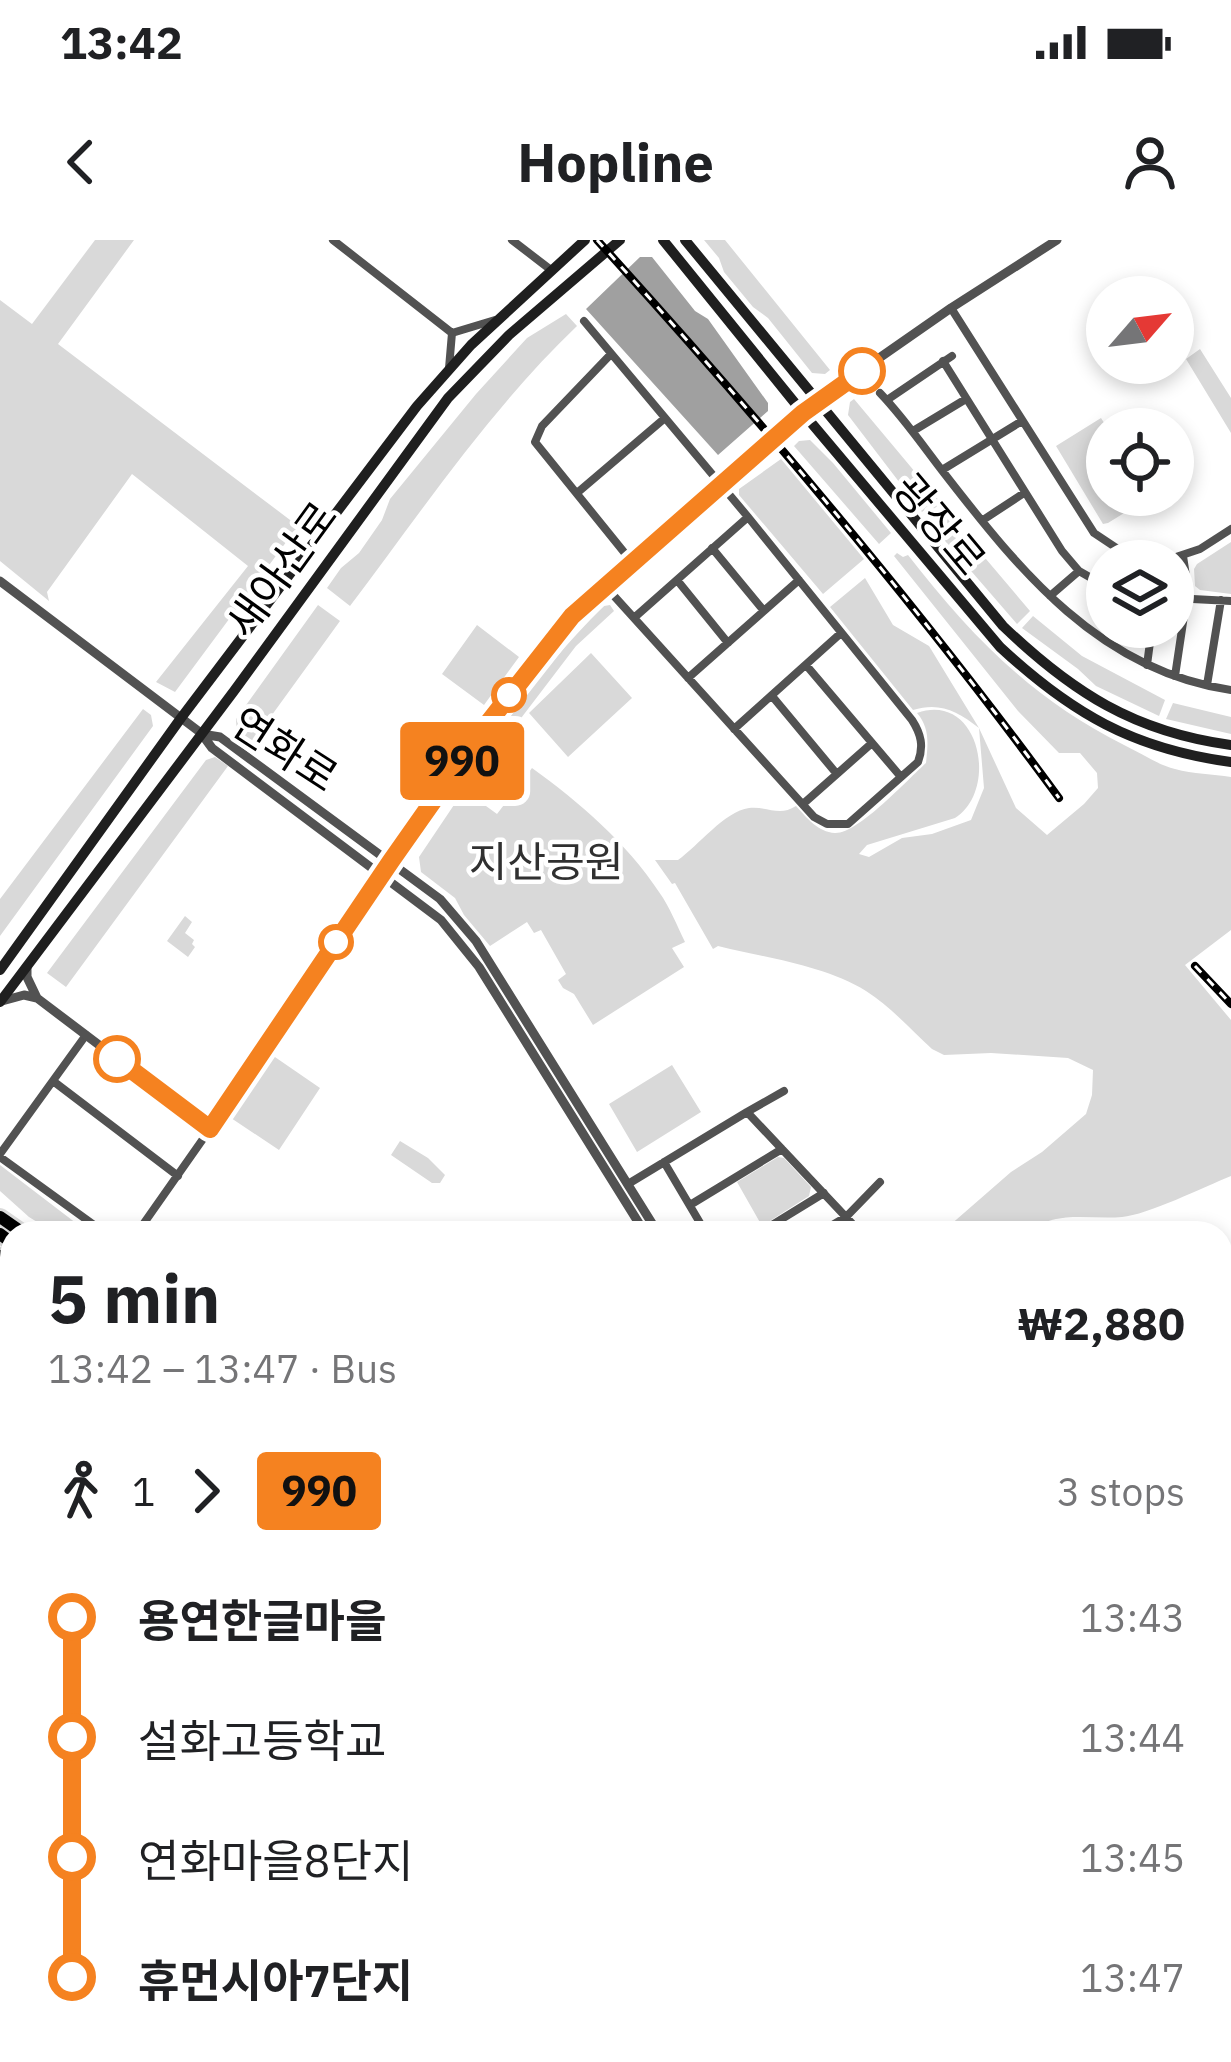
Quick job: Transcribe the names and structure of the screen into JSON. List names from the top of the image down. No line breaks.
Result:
{"streets":{"main road":["광장로","새아산로"],"street":["연화로"]},"crossings":[["새아산로","연화로"]],"parks":["지산공원"],"lines":["bus line 990"],"north":"top right","page":{"status":"13:42","header":"Hopline","on_map":"990","heading":["5 min","13:42 – 13:47 · Bus","₩2,880"],"legs":["1","990","3 stops"],"list":[{"name":"용연한글마을","value":"13:43"},{"name":"설화고등학교","value":"13:44"},{"name":"연화마을8단지","value":"13:45"},{"name":"휴먼시아7단지","value":"13:47"}]}}
